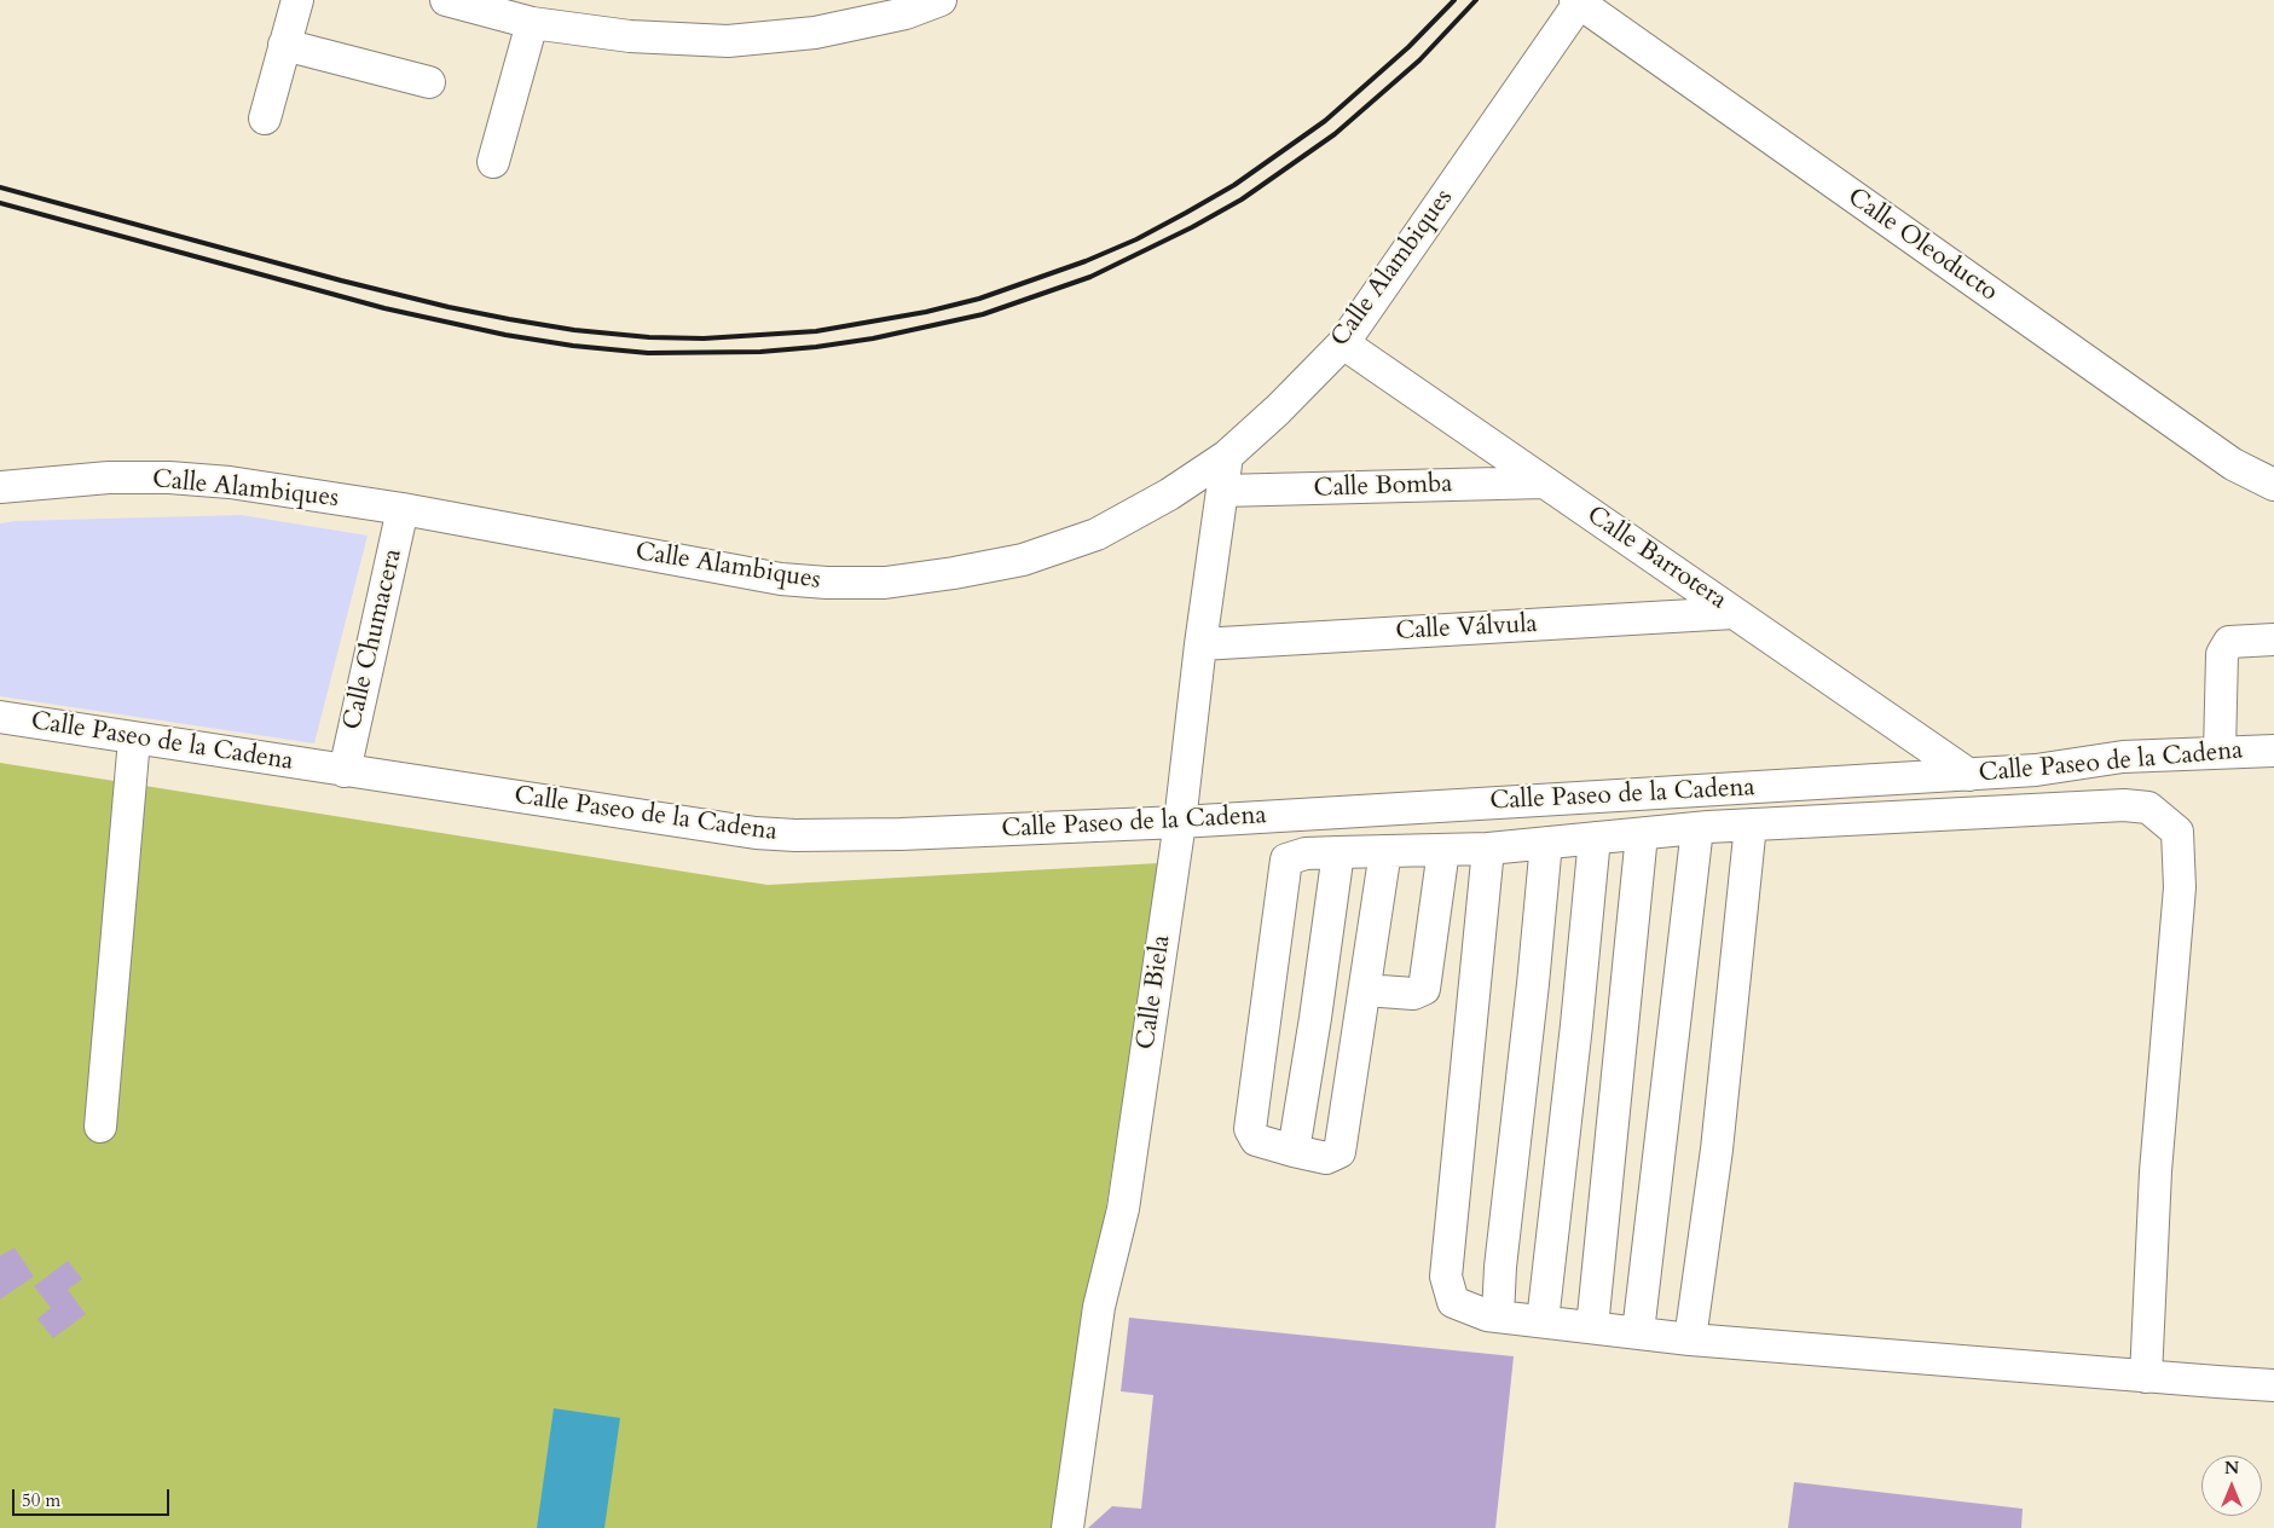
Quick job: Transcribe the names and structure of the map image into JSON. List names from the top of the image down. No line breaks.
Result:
{"streets":{"street":["Calle Oleoducto","Calle Alambiques","Calle Bomba","Calle Barrotera","Calle Válvula","Calle Chumacera","Calle Paseo de la Cadena","Calle Biela"]},"crossings":[["Calle Oleoducto","Calle Alambiques"],["Calle Alambiques","Calle Barrotera"],["Calle Alambiques","Calle Chumacera"],["Calle Alambiques","Calle Biela"],["Calle Bomba","Calle Barrotera"],["Calle Bomba","Calle Biela"],["Calle Barrotera","Calle Válvula"],["Calle Barrotera","Calle Paseo de la Cadena"],["Calle Válvula","Calle Biela"],["Calle Chumacera","Calle Paseo de la Cadena"],["Calle Paseo de la Cadena","Calle Biela"]],"scale_bar":"50 m","north":"top"}
